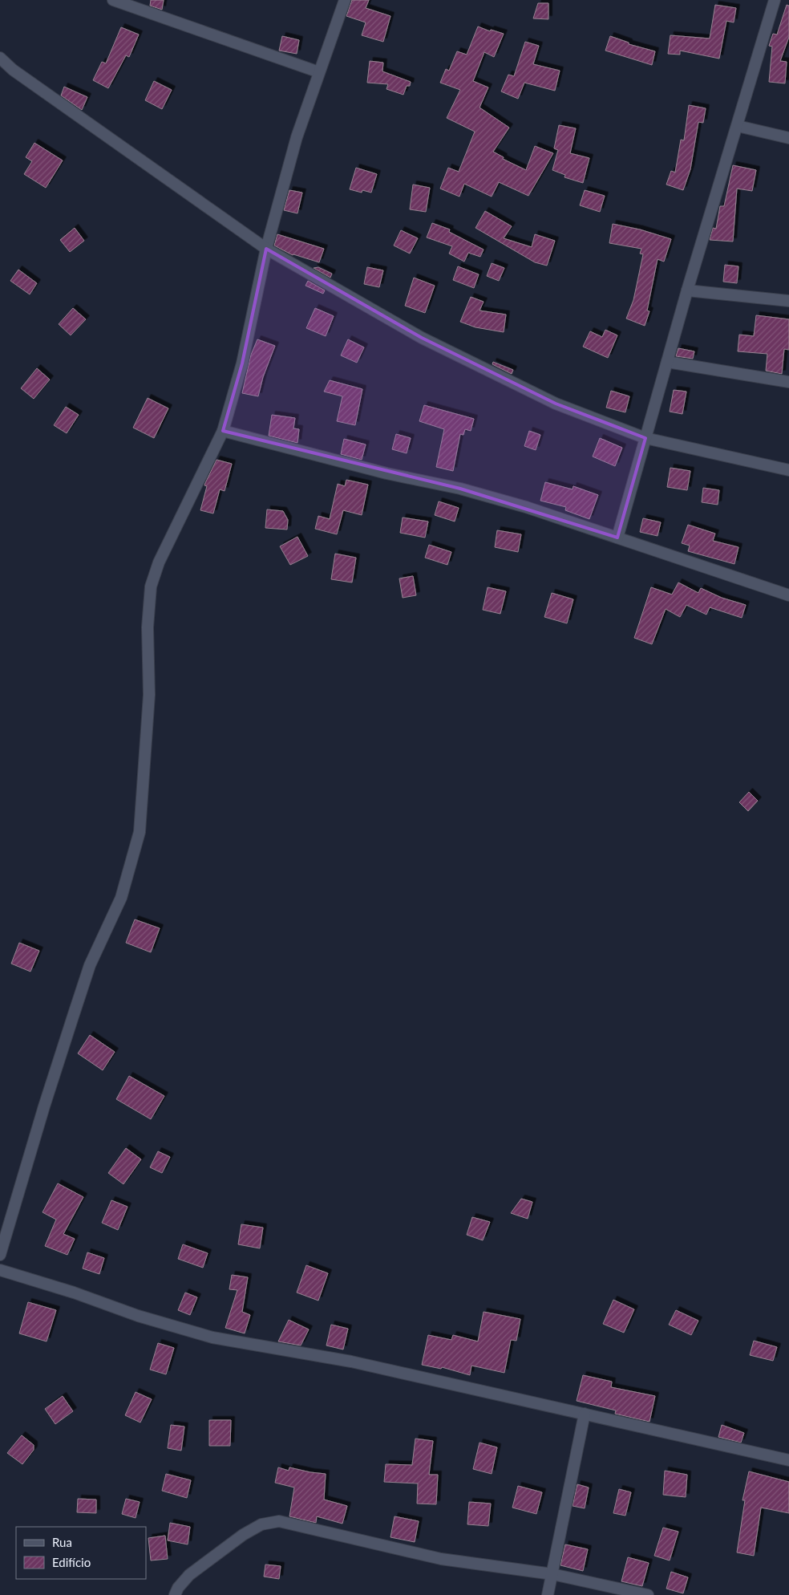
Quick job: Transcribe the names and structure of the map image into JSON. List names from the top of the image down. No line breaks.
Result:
{"legend":["Rua","Edifício"]}
